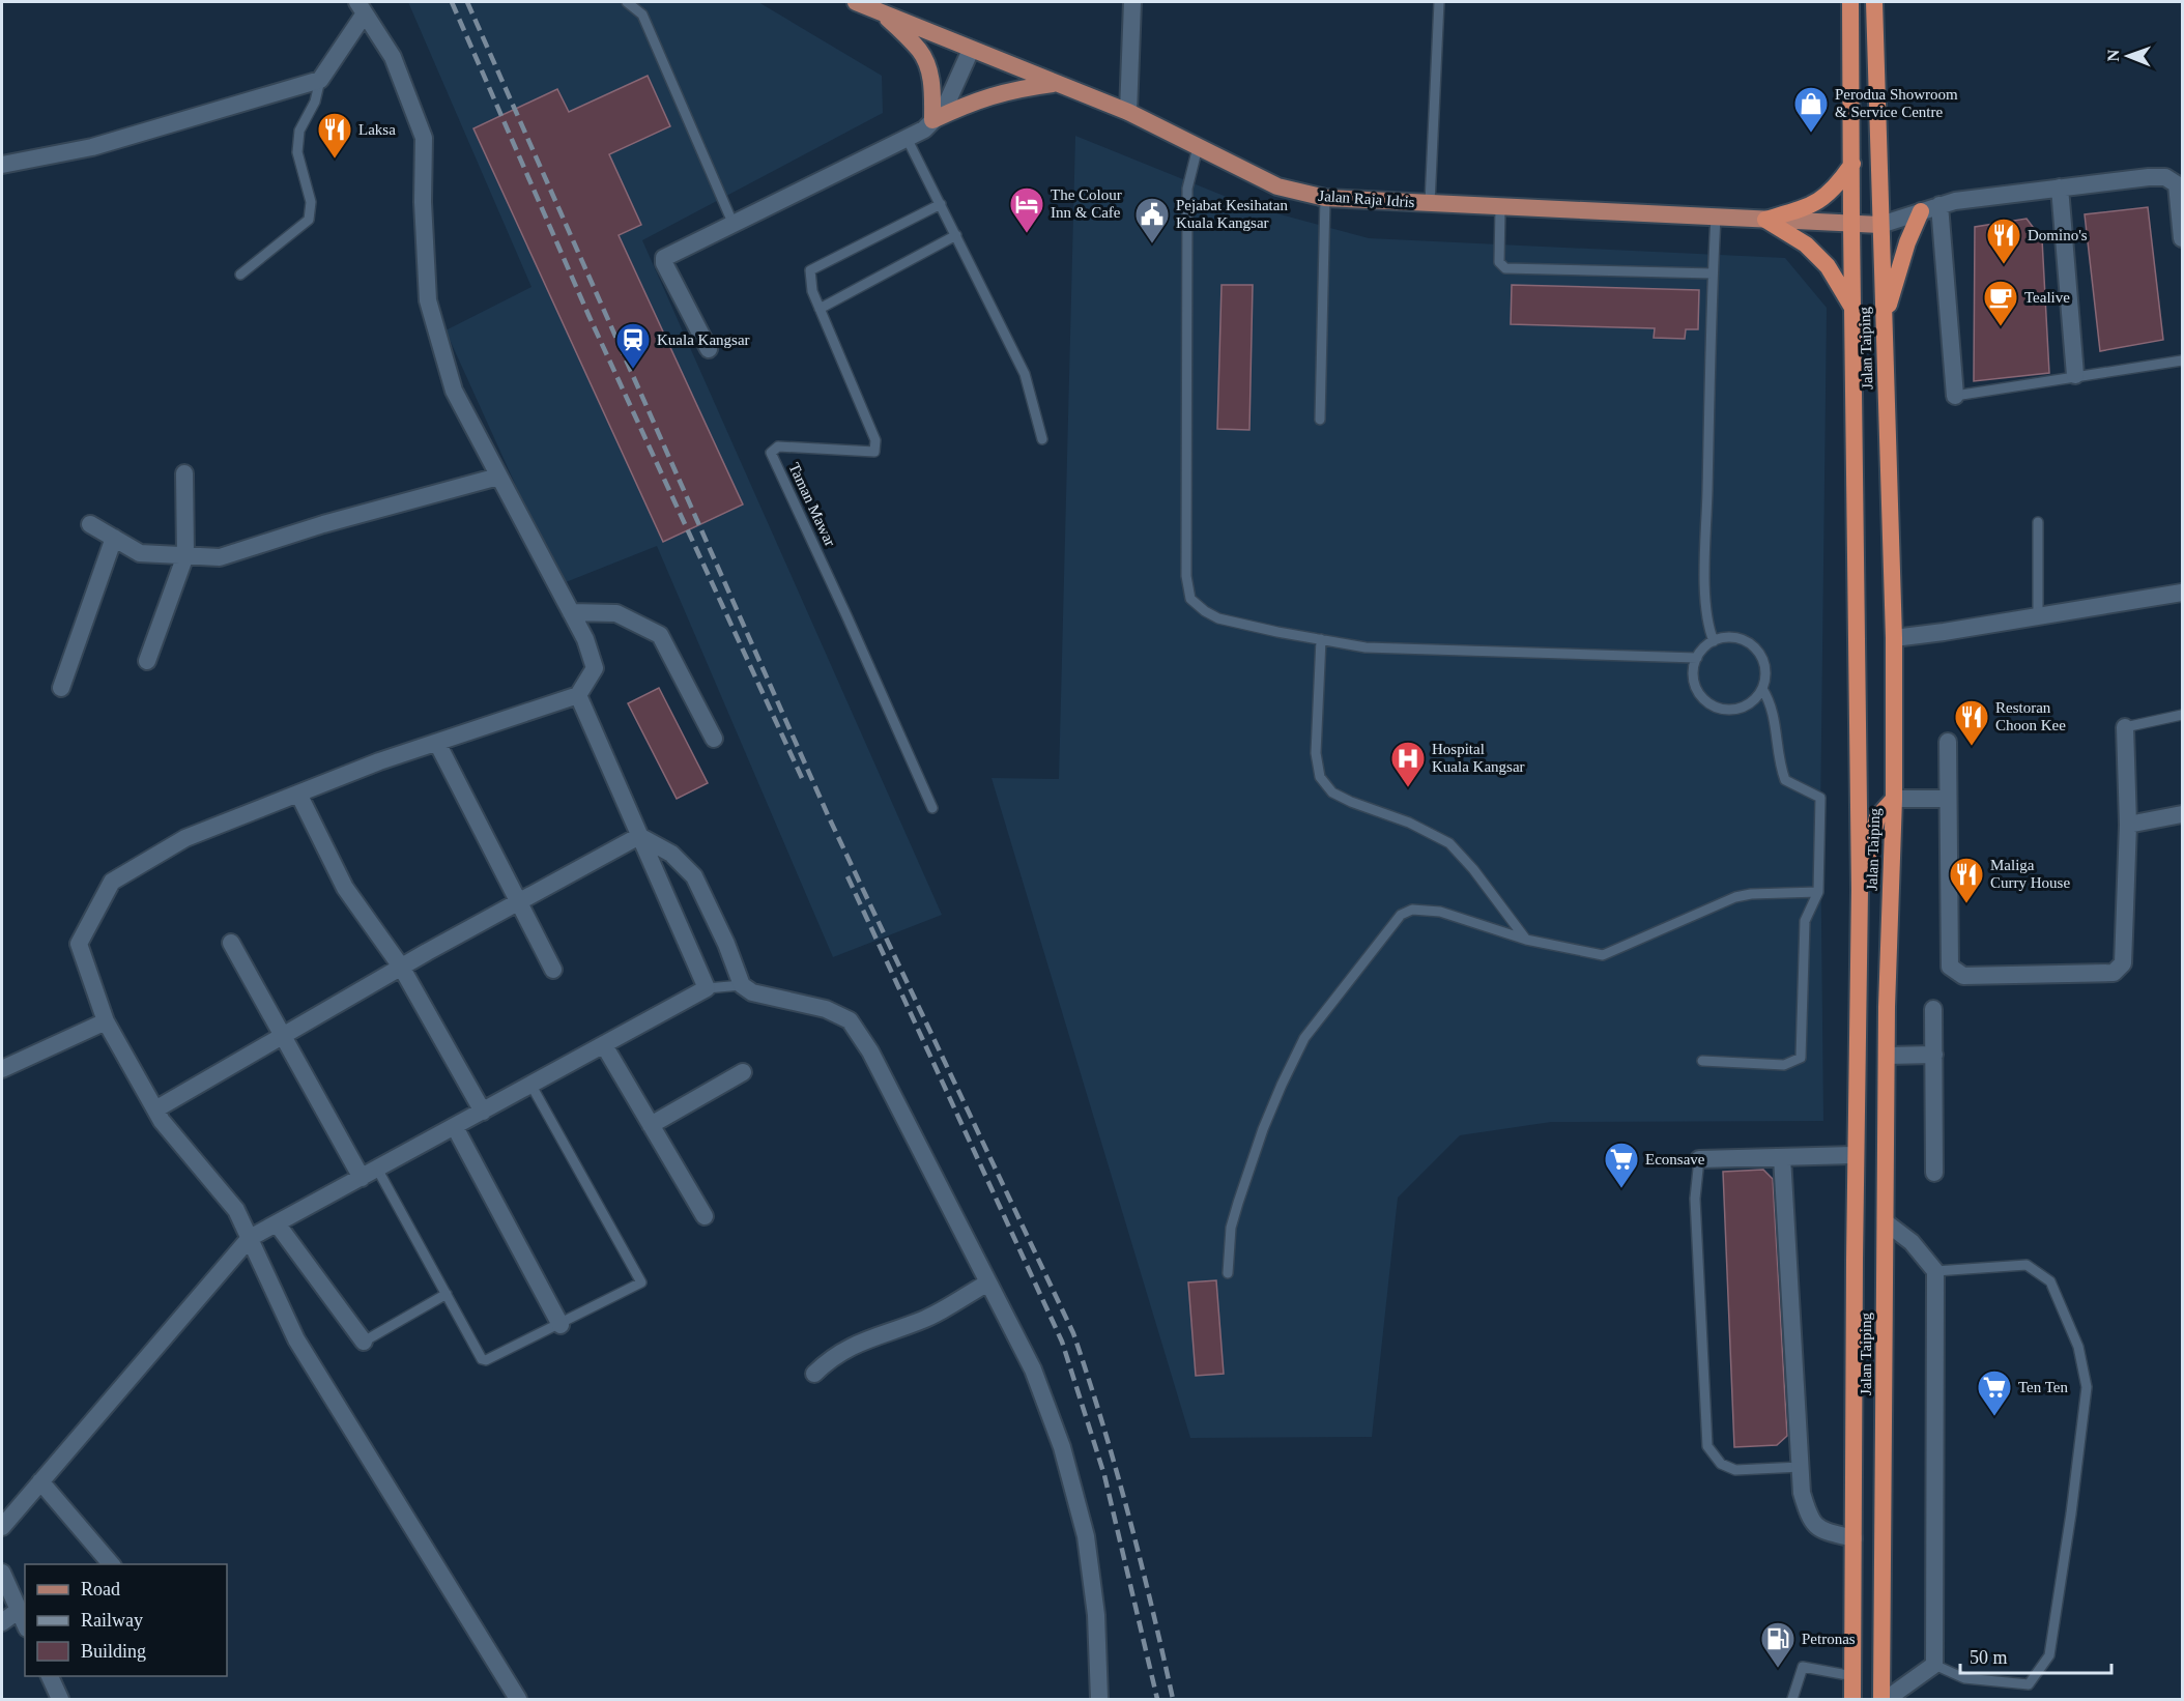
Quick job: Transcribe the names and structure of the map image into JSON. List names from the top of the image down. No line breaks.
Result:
{"streets":{"highway":["Jalan Taiping"],"main road":["Jalan Raja Idris"],"lane":["Taman Mawar"]},"crossings":[["Jalan Raja Idris","Jalan Taiping"]],"places":{"shop":["Perodua Showroom & Service Centre"],"restaurant":["Laksa","Domino's","Restoran Choon Kee","Maliga Curry House"],"hotel":["The Colour Inn & Cafe"],"public building":["Pejabat Kesihatan Kuala Kangsar"],"cafe":["Tealive"],"station":["Kuala Kangsar"],"hospital":["Hospital Kuala Kangsar"],"supermarket":["Econsave","Ten Ten"],"fuel station":["Petronas"]},"legend":["Road","Railway","Building"],"scale_bar":"50 m","north":"left"}
